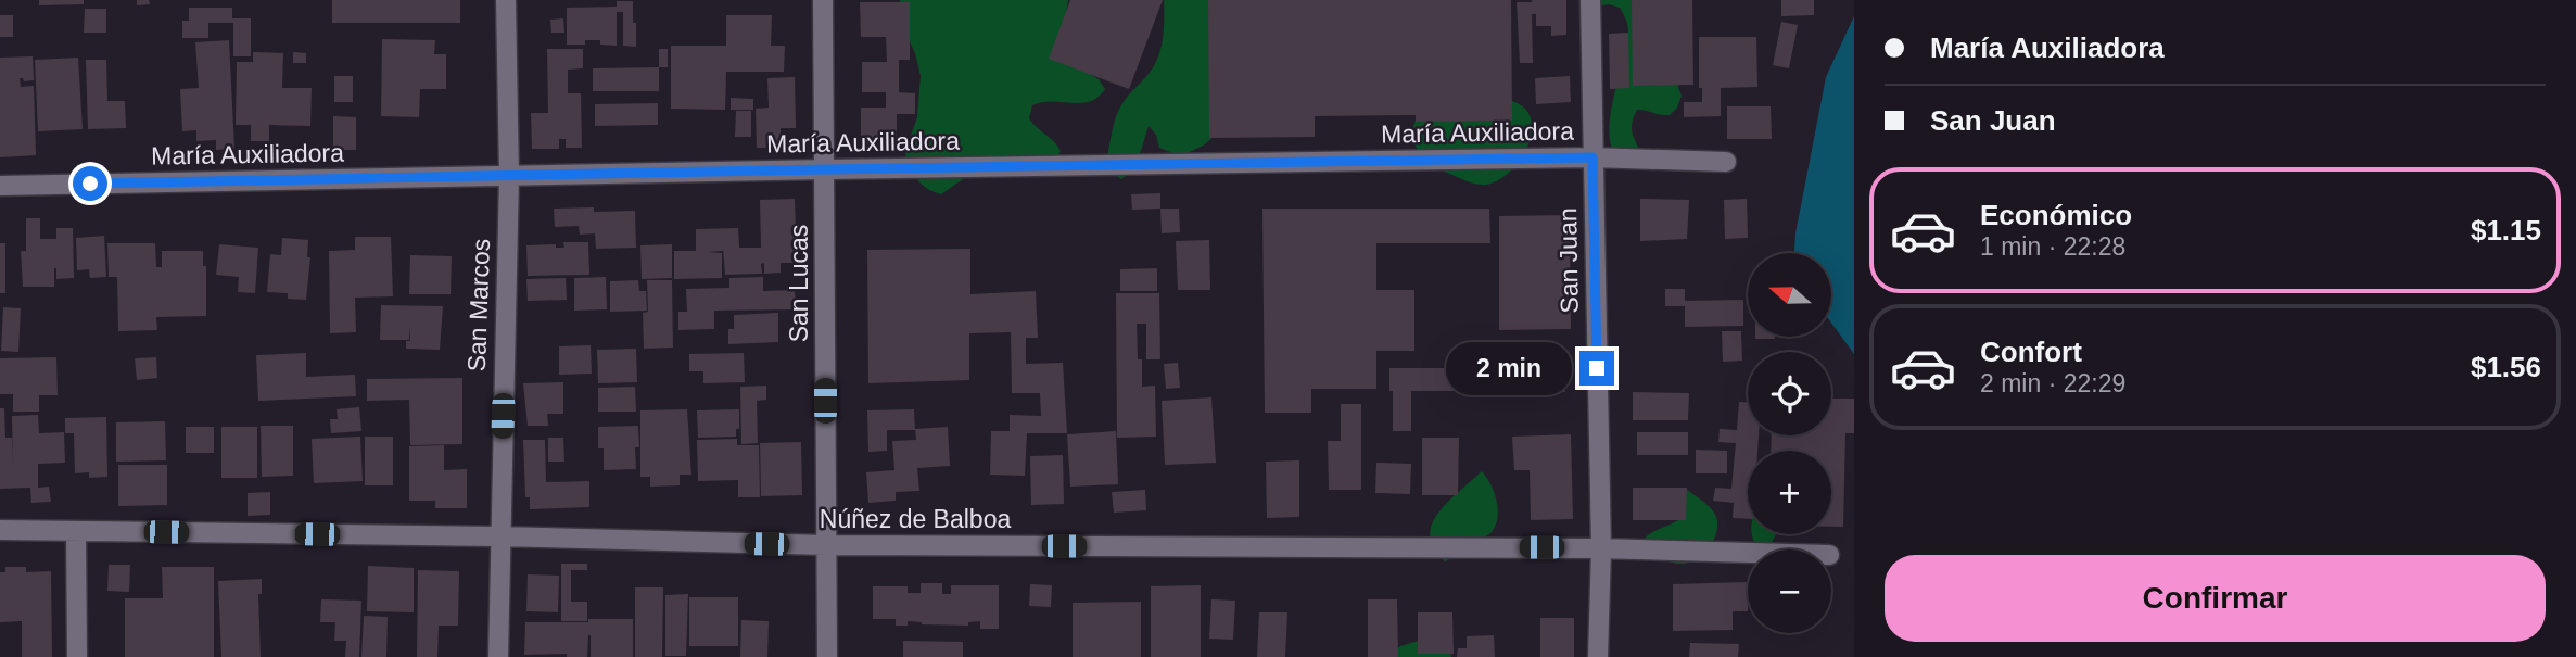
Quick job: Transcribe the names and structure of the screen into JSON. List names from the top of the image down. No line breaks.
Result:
{"streets":{"street":["María Auxiliadora","San Juan","San Lucas","San Marcos","Núñez de Balboa"]},"crossings":[["María Auxiliadora","San Juan"],["María Auxiliadora","San Lucas"],["María Auxiliadora","San Marcos"],["San Juan","Núñez de Balboa"],["San Lucas","Núñez de Balboa"],["San Marcos","Núñez de Balboa"]],"north":"left","page":{"banner":["María Auxiliadora","San Juan"],"list":[{"name":"Económico","note":"1 min · 22:28","value":"$1.15"},{"name":"Confort","note":"2 min · 22:29","value":"$1.56"}],"map_buttons":["+","−"],"bubble":"2 min","buttons":"Confirmar"}}
